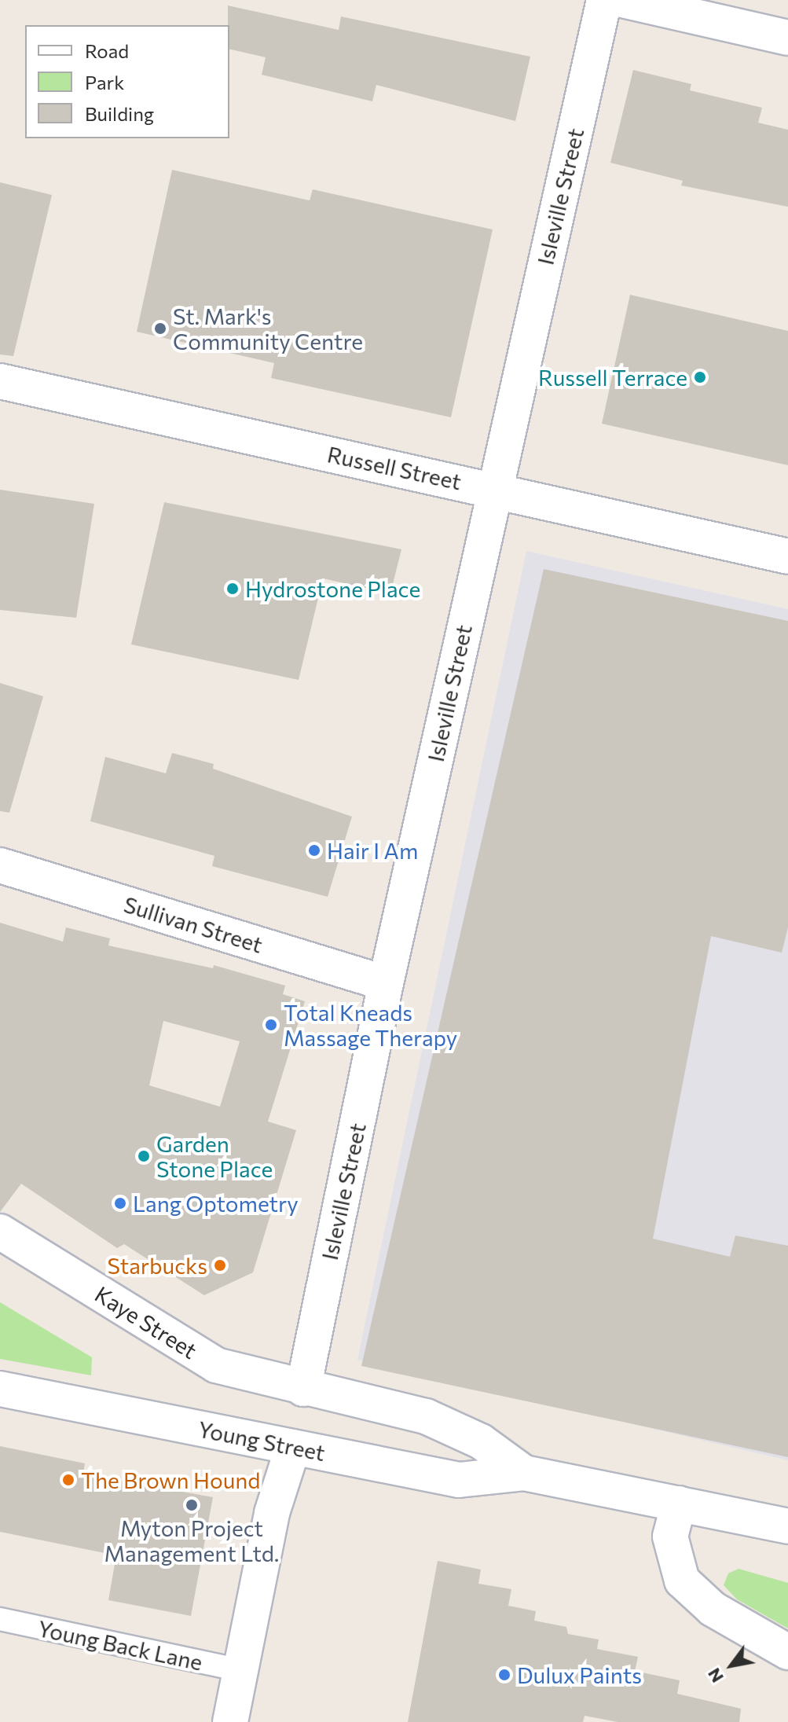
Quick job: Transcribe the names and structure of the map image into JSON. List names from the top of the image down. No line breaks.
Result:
{"streets":{"street":["Isleville Street","Russell Street","Sullivan Street","Kaye Street","Young Street"],"lane":["Young Back Lane"]},"crossings":[["Isleville Street","Russell Street"],["Isleville Street","Sullivan Street"],["Isleville Street","Kaye Street"],["Isleville Street","Young Street"],["Kaye Street","Young Street"]],"places":["St. Mark's Community Centre","Russell Terrace","Hydrostone Place","Hair I Am","Total Kneads Massage Therapy","Garden Stone Place","Lang Optometry","Starbucks","The Brown Hound","Myton Project Management Ltd.","Dulux Paints"],"legend":["Road","Park","Building"],"north":"bottom left"}
